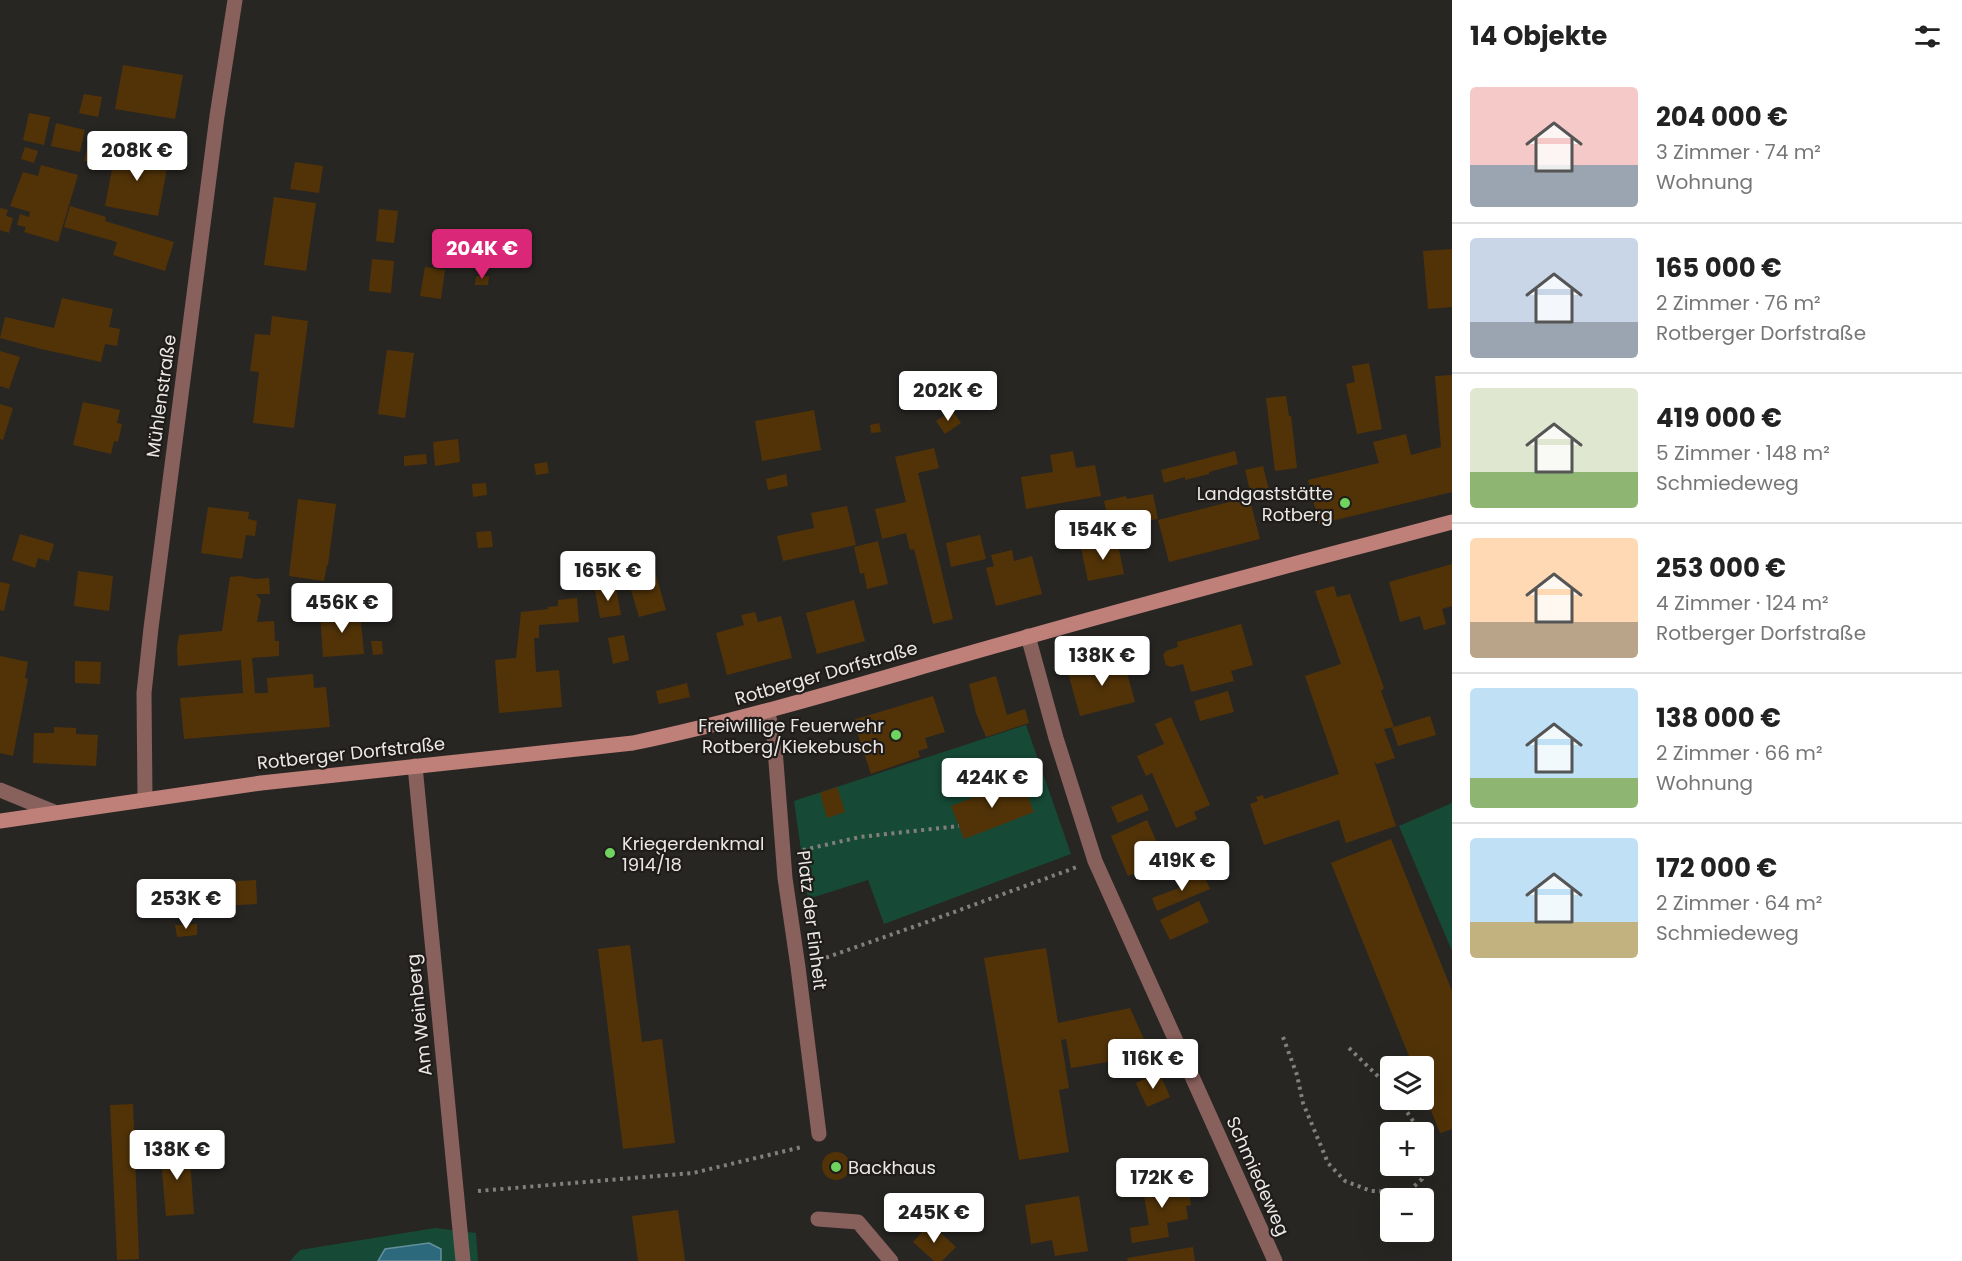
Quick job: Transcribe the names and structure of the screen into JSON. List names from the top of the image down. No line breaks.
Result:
{"streets":{"main road":["Rotberger Dorfstraße"],"street":["Mühlenstraße","Platz der Einheit","Am Weinberg","Schmiedeweg"]},"crossings":[["Mühlenstraße","Rotberger Dorfstraße"],["Rotberger Dorfstraße","Platz der Einheit"],["Rotberger Dorfstraße","Am Weinberg"],["Rotberger Dorfstraße","Schmiedeweg"]],"places":["Landgaststätte Rotberg","Freiwillige Feuerwehr Rotberg/Kiekebusch","Kriegerdenkmal 1914/18","Backhaus"],"page":{"heading":"14 Objekte","list":[{"name":"204 000 €","note":"3 Zimmer · 74 m² · Wohnung"},{"name":"165 000 €","note":"2 Zimmer · 76 m² · Rotberger Dorfstraße"},{"name":"419 000 €","note":"5 Zimmer · 148 m² · Schmiedeweg"},{"name":"253 000 €","note":"4 Zimmer · 124 m² · Rotberger Dorfstraße"},{"name":"138 000 €","note":"2 Zimmer · 66 m² · Wohnung"},{"name":"172 000 €","note":"2 Zimmer · 64 m² · Schmiedeweg"}],"price":["208K €","204K €","202K €","154K €","165K €","456K €","138K €","424K €","419K €","253K €","116K €","138K €","172K €","245K €"],"map_buttons":["+","−"]}}
